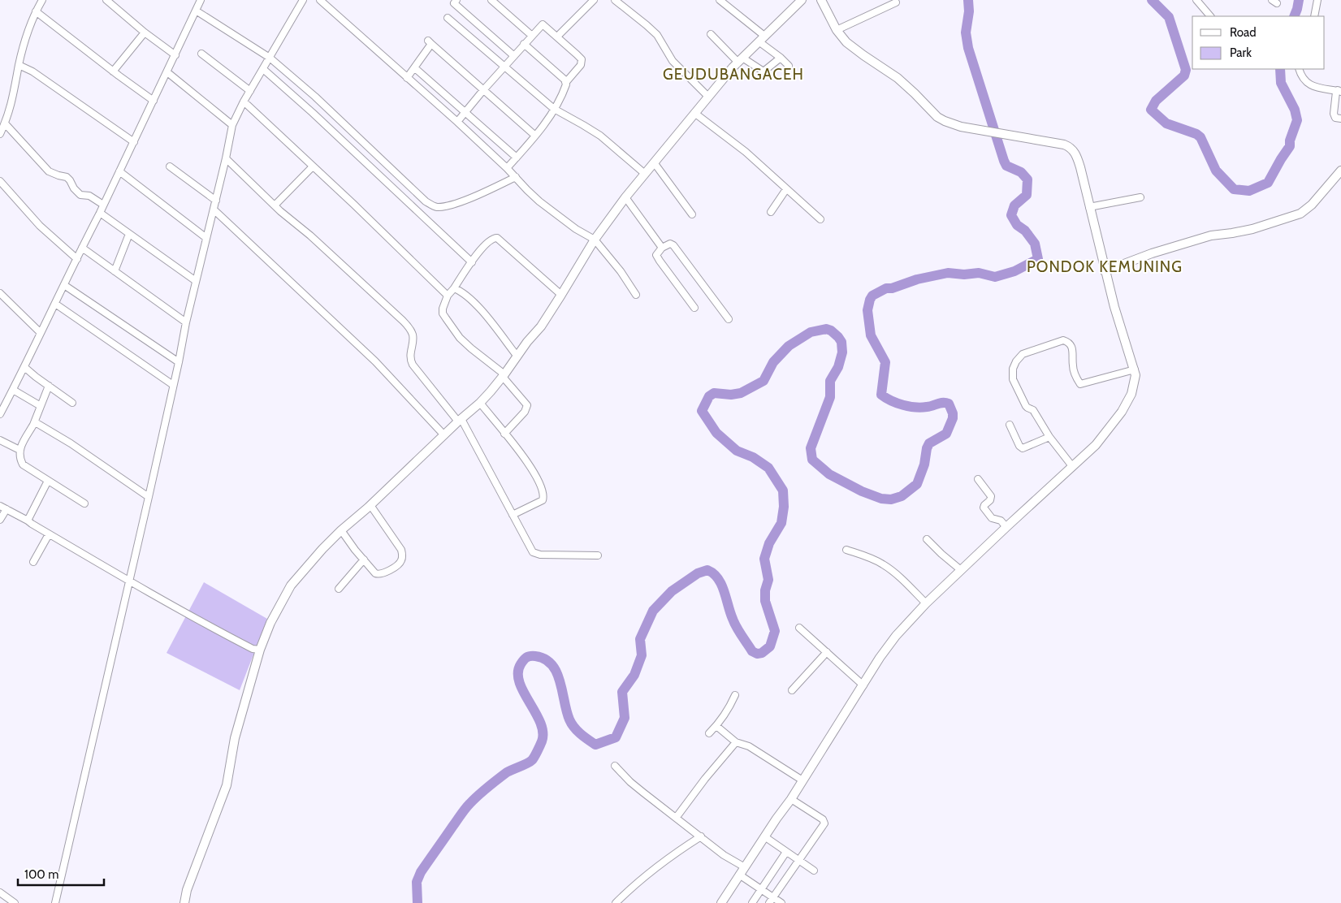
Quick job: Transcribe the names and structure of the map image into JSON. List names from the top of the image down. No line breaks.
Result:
{"districts":["GEUDUBANGACEH","PONDOK KEMUNING"],"legend":["Road","Park"],"scale_bar":"100 m"}
